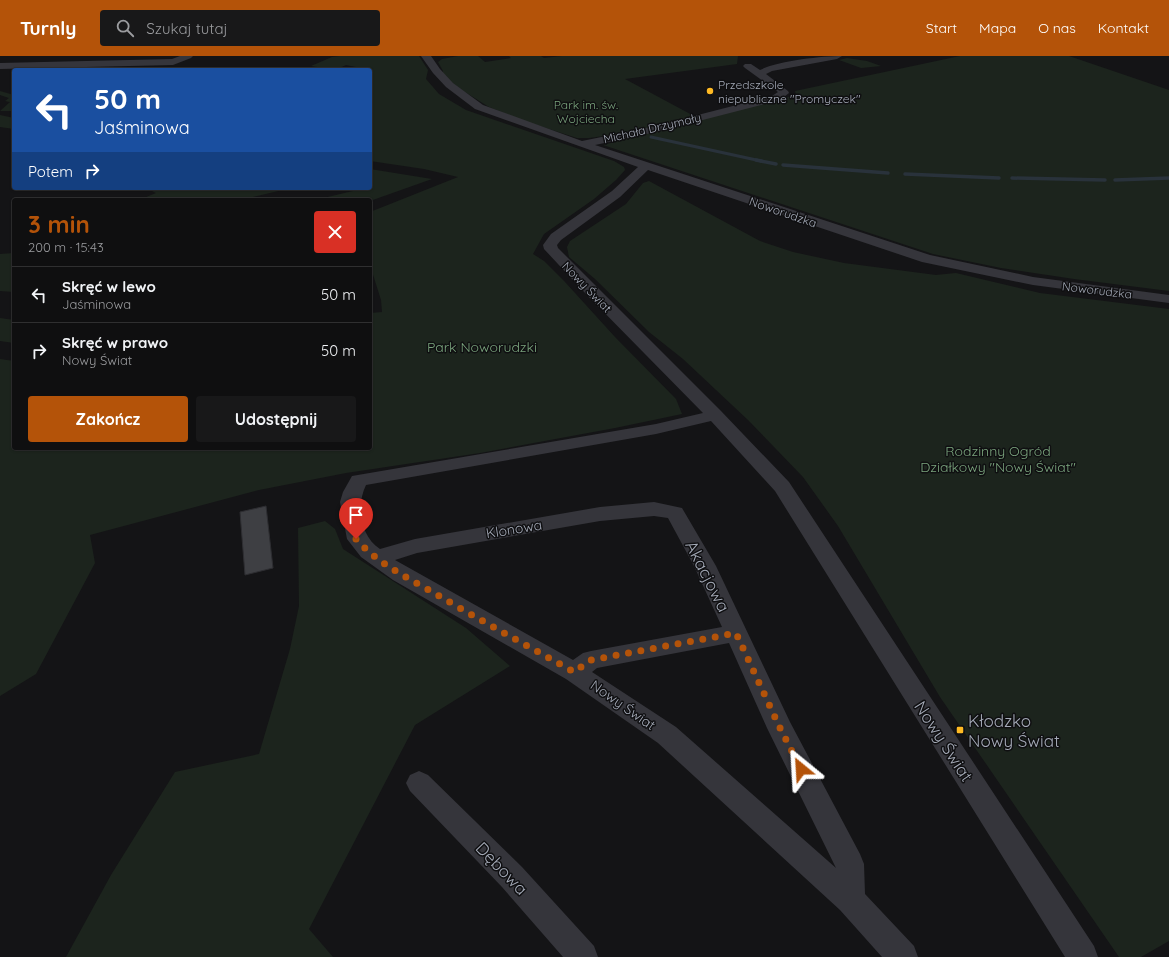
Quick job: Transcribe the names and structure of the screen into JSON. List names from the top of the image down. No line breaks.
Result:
{"streets":{"street":["Michała Drzymały","Noworudzka","Nowy Świat","Klonowa","Akacjowa","Dębowa"]},"crossings":[["Michała Drzymały","Noworudzka"],["Noworudzka","Nowy Świat"],["Nowy Świat","Klonowa"],["Nowy Świat","Akacjowa"],["Klonowa","Akacjowa"]],"parks":["Park im. św. Wojciecha","Park Noworudzki","Rodzinny Ogród Działkowy \"Nowy Świat\""],"places":{"other":["Przedszkole niepubliczne \"Promyczek\""],"transit":["Kłodzko Nowy Świat"]},"page":{"header":"Turnly","search":"Szukaj tutaj","nav":["Start","Mapa","O nas","Kontakt"],"turn":["50 m","Jaśminowa"],"then":"Potem","heading":["3 min","200 m · 15:43"],"list":[{"name":"Skręć w lewo","note":"Jaśminowa","value":"50 m"},{"name":"Skręć w prawo","note":"Nowy Świat","value":"50 m"}],"buttons":["Zakończ","Udostępnij"]}}
